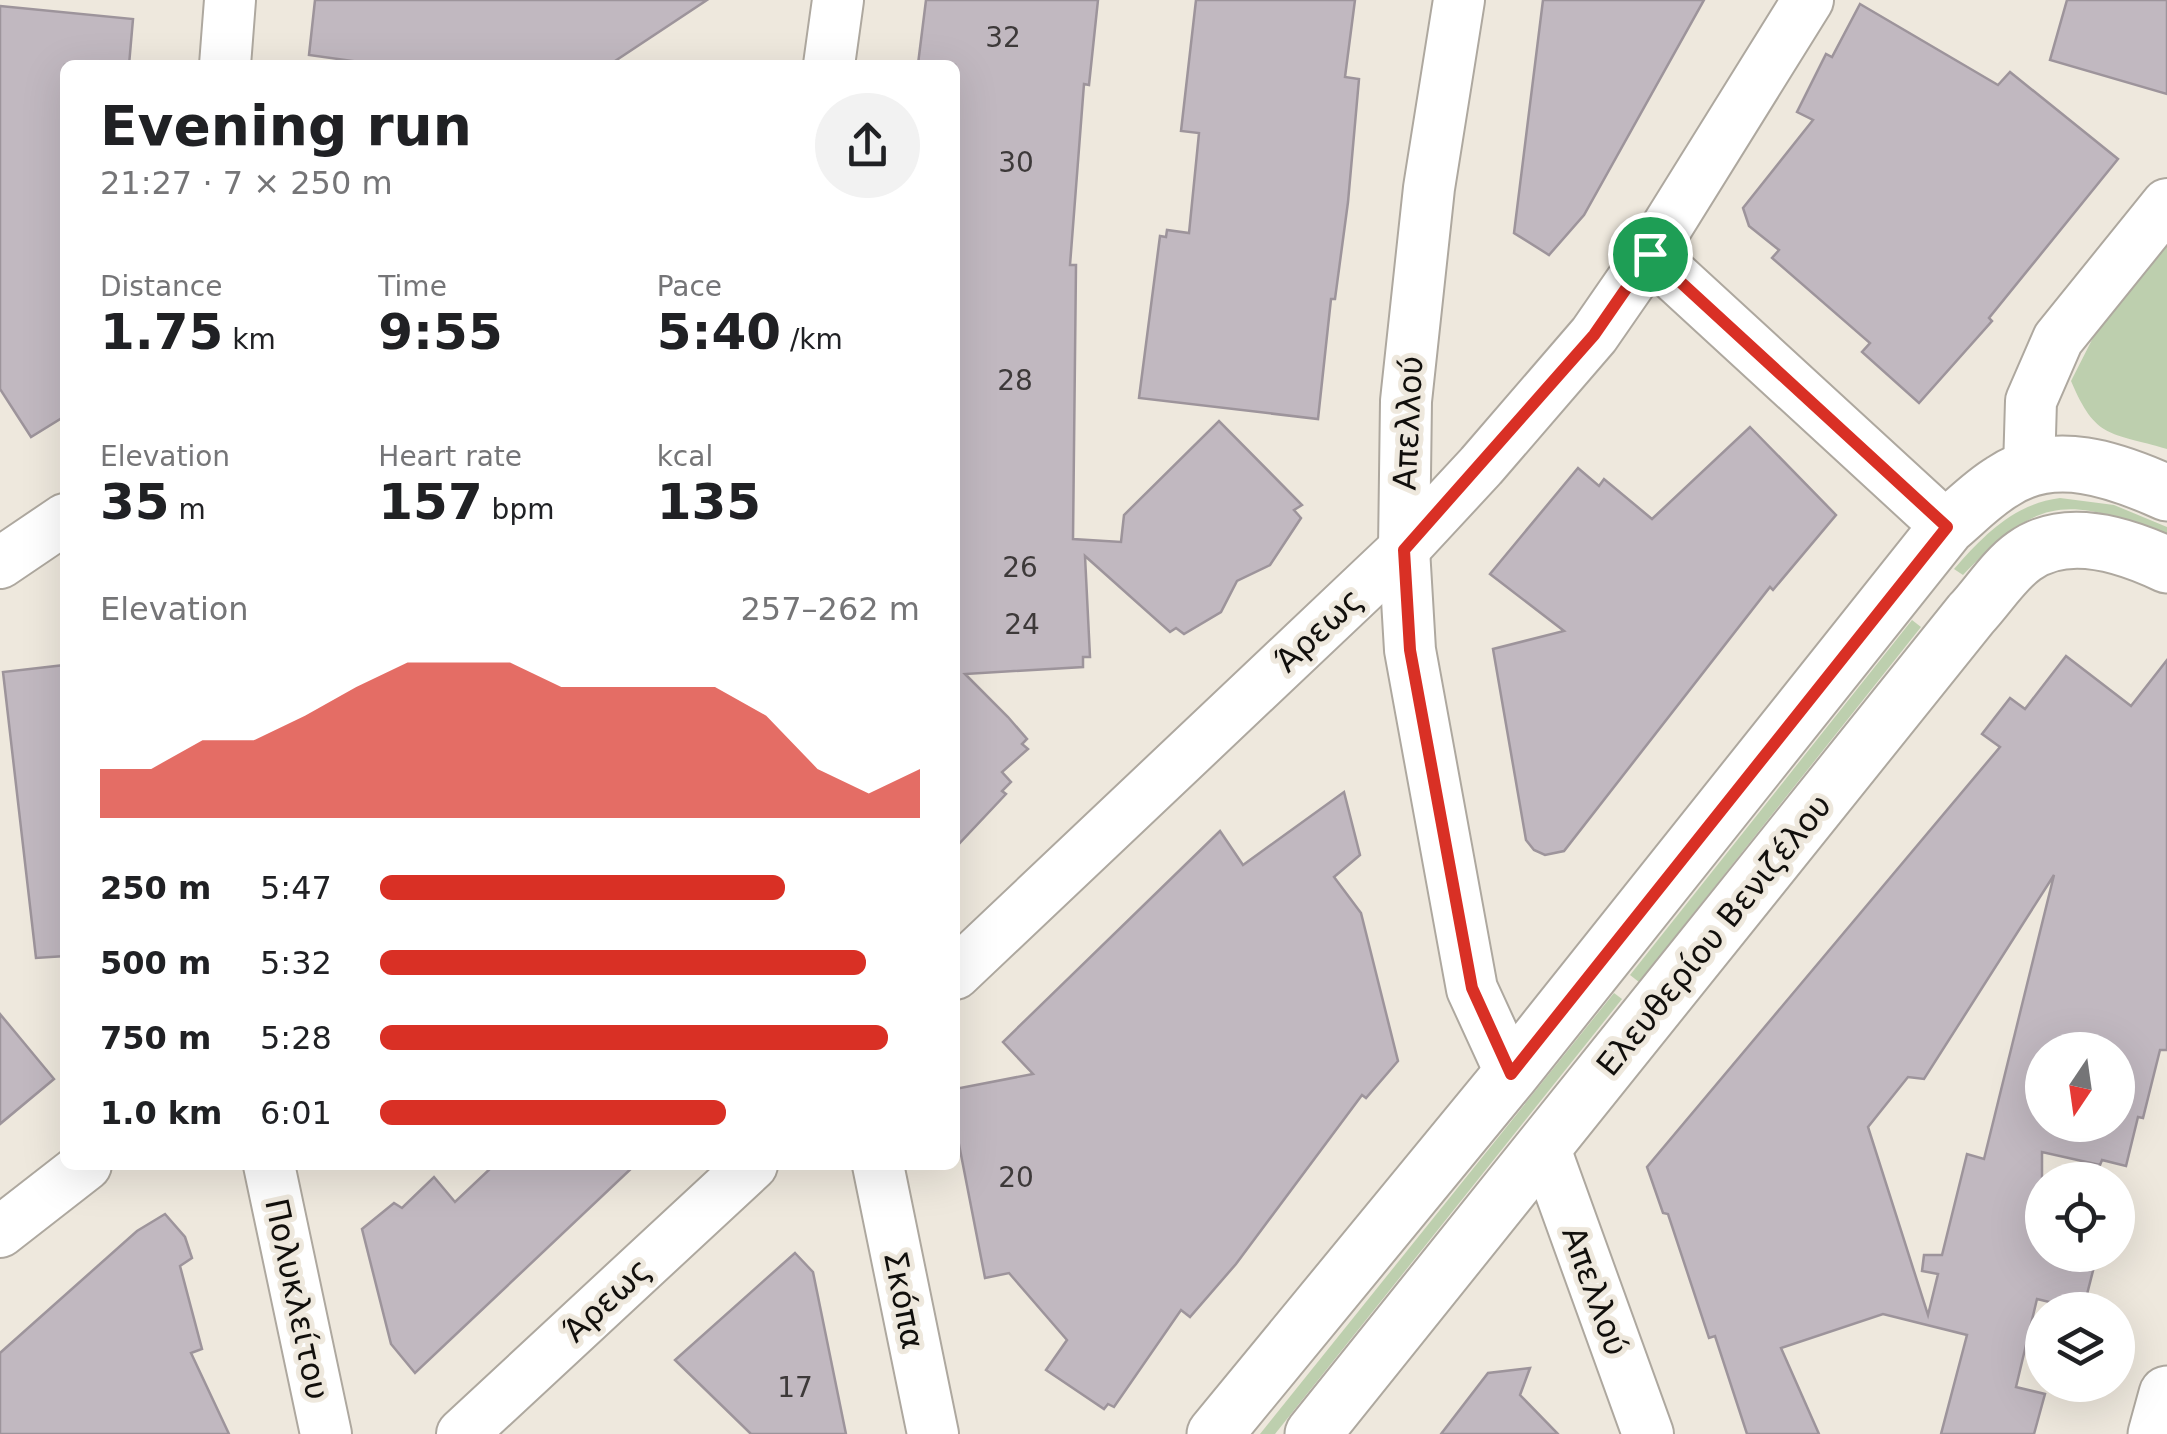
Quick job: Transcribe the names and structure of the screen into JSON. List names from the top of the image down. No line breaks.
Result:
{"streets":{"main road":["Ελευθερίου Βενιζέλου"],"street":["Απελλού","Άρεως","Πολυκλείτου","Σκόπα"]},"crossings":[["Απελλού","Άρεως"],["Απελλού","Ελευθερίου Βενιζέλου"]],"house_numbers":["32","30","28","26","24","20","17"],"north":"bottom","page":{"heading":["Evening run","21:27 · 7 × 250 m"],"stats":[["Distance","1.75 km"],["Time","9:55"],["Pace","5:40 /km"],["Elevation","35 m"],["Heart rate","157 bpm"],["kcal","135"]],"chart":["Elevation","257–262 m"],"list":[{"name":"250 m","note":"5:47"},{"name":"500 m","note":"5:32"},{"name":"750 m","note":"5:28"},{"name":"1.0 km","note":"6:01"}]}}
